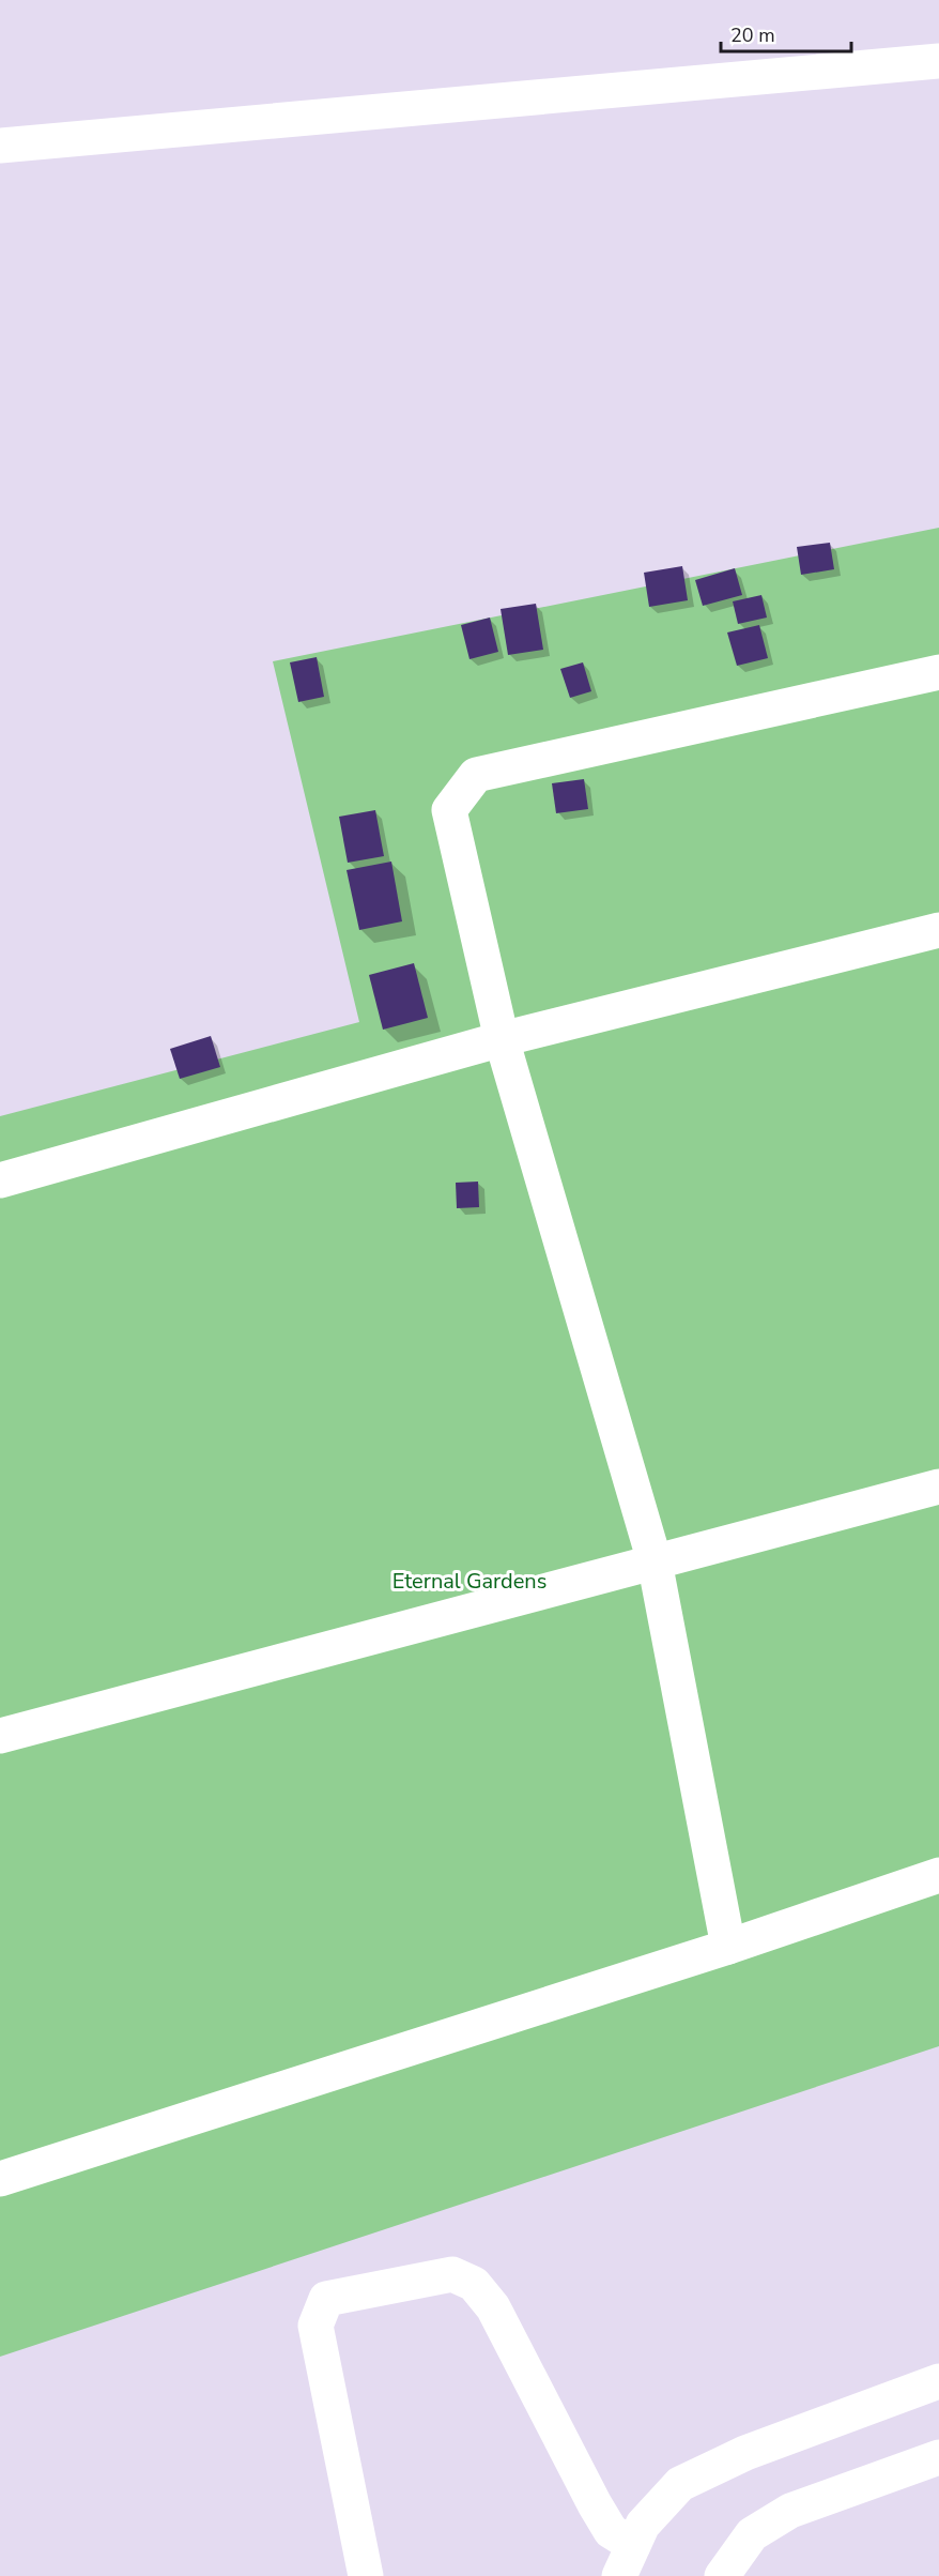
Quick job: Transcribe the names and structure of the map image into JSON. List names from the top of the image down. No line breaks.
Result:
{"parks":["Eternal Gardens"],"scale_bar":"20 m"}
